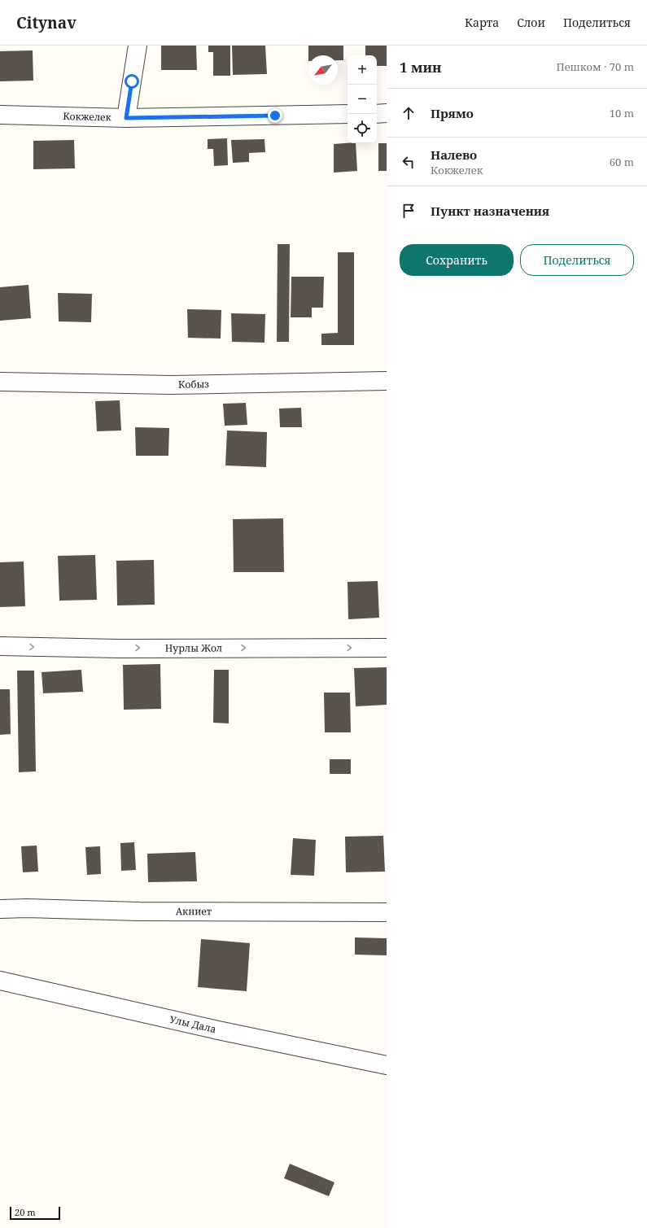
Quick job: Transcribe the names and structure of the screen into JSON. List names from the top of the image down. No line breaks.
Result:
{"streets":{"street":["Кокжелек","Кобыз","Нурлы Жол","Акниет","Улы Дала"]},"one_way":["Нурлы Жол"],"scale_bar":"20 m","north":"bottom left","page":{"header":"Citynav","nav":["Карта","Слои","Поделиться"],"heading":["1 мин","Пешком · 70 m"],"map_buttons":["+","−"],"list":[["Прямо","10 m"],["Налево","Кокжелек","60 m"],"Пункт назначения"],"buttons":["Сохранить","Поделиться"],"scale":"20 m"}}
